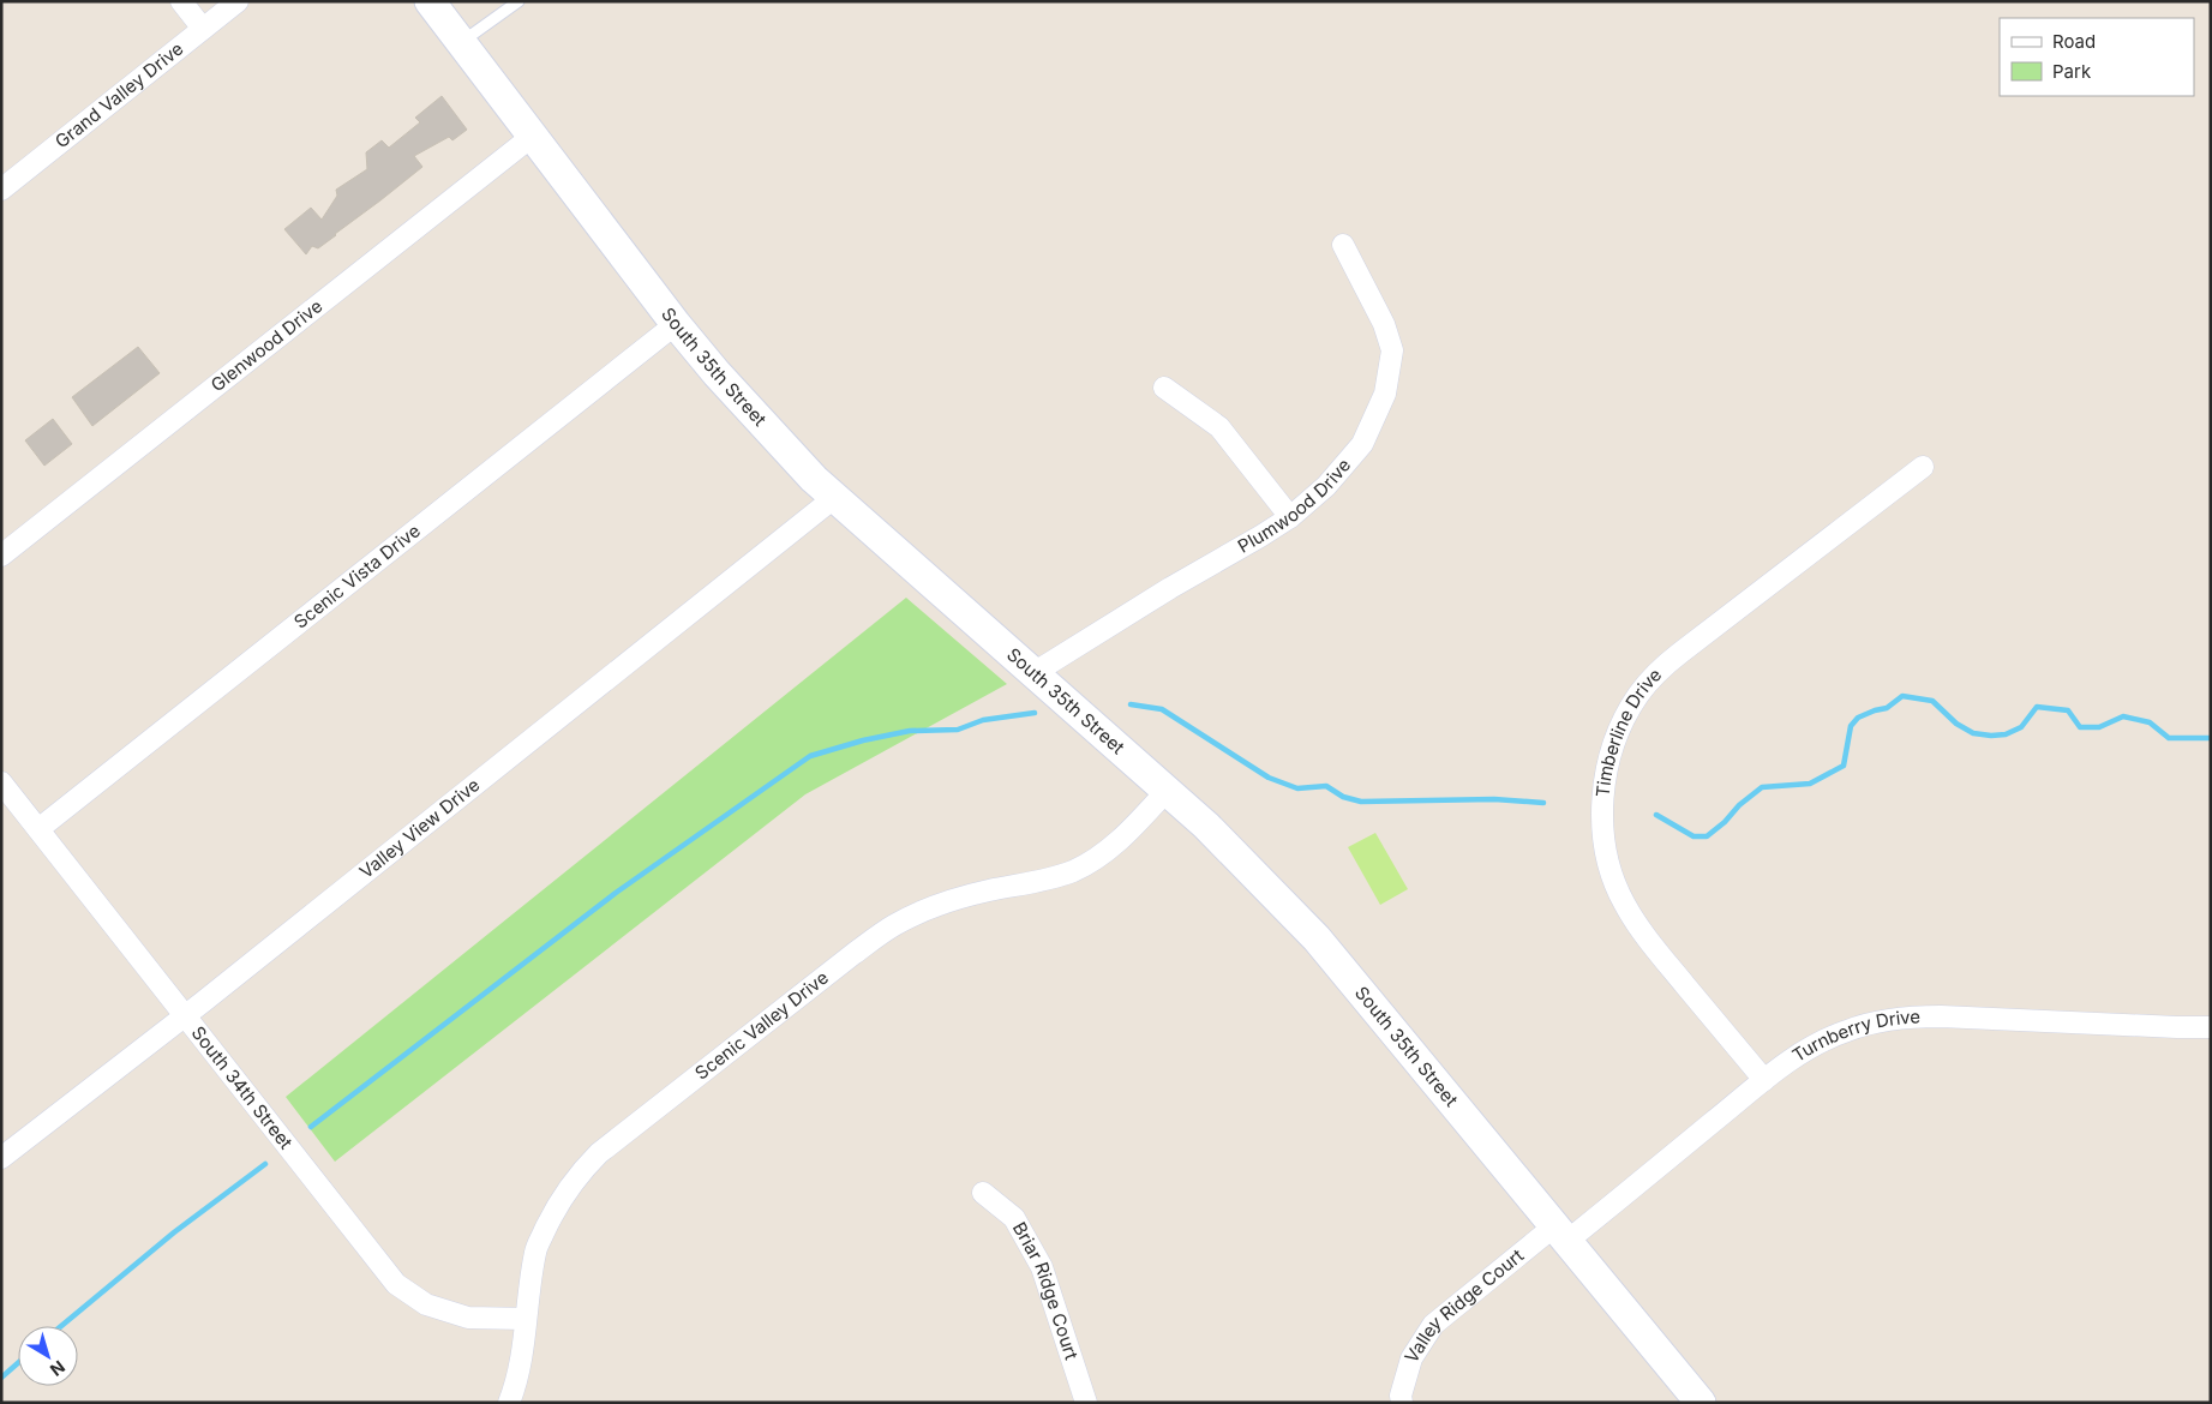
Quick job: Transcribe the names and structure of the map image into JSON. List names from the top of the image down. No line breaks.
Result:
{"streets":{"street":["Grand Valley Drive","Glenwood Drive","South 35th Street","Plumwood Drive","Scenic Vista Drive","Timberline Drive","Valley View Drive","Scenic Valley Drive","Turnberry Drive","South 34th Street","Briar Ridge Court","Valley Ridge Court"]},"crossings":[["Glenwood Drive","South 35th Street"],["South 35th Street","Plumwood Drive"],["South 35th Street","Scenic Vista Drive"],["South 35th Street","Valley View Drive"],["South 35th Street","Scenic Valley Drive"],["South 35th Street","Turnberry Drive"],["South 35th Street","Valley Ridge Court"],["Scenic Vista Drive","South 34th Street"],["Timberline Drive","Turnberry Drive"],["Valley View Drive","South 34th Street"],["Scenic Valley Drive","South 34th Street"],["Turnberry Drive","Valley Ridge Court"]],"legend":["Road","Park"],"north":"bottom right"}
